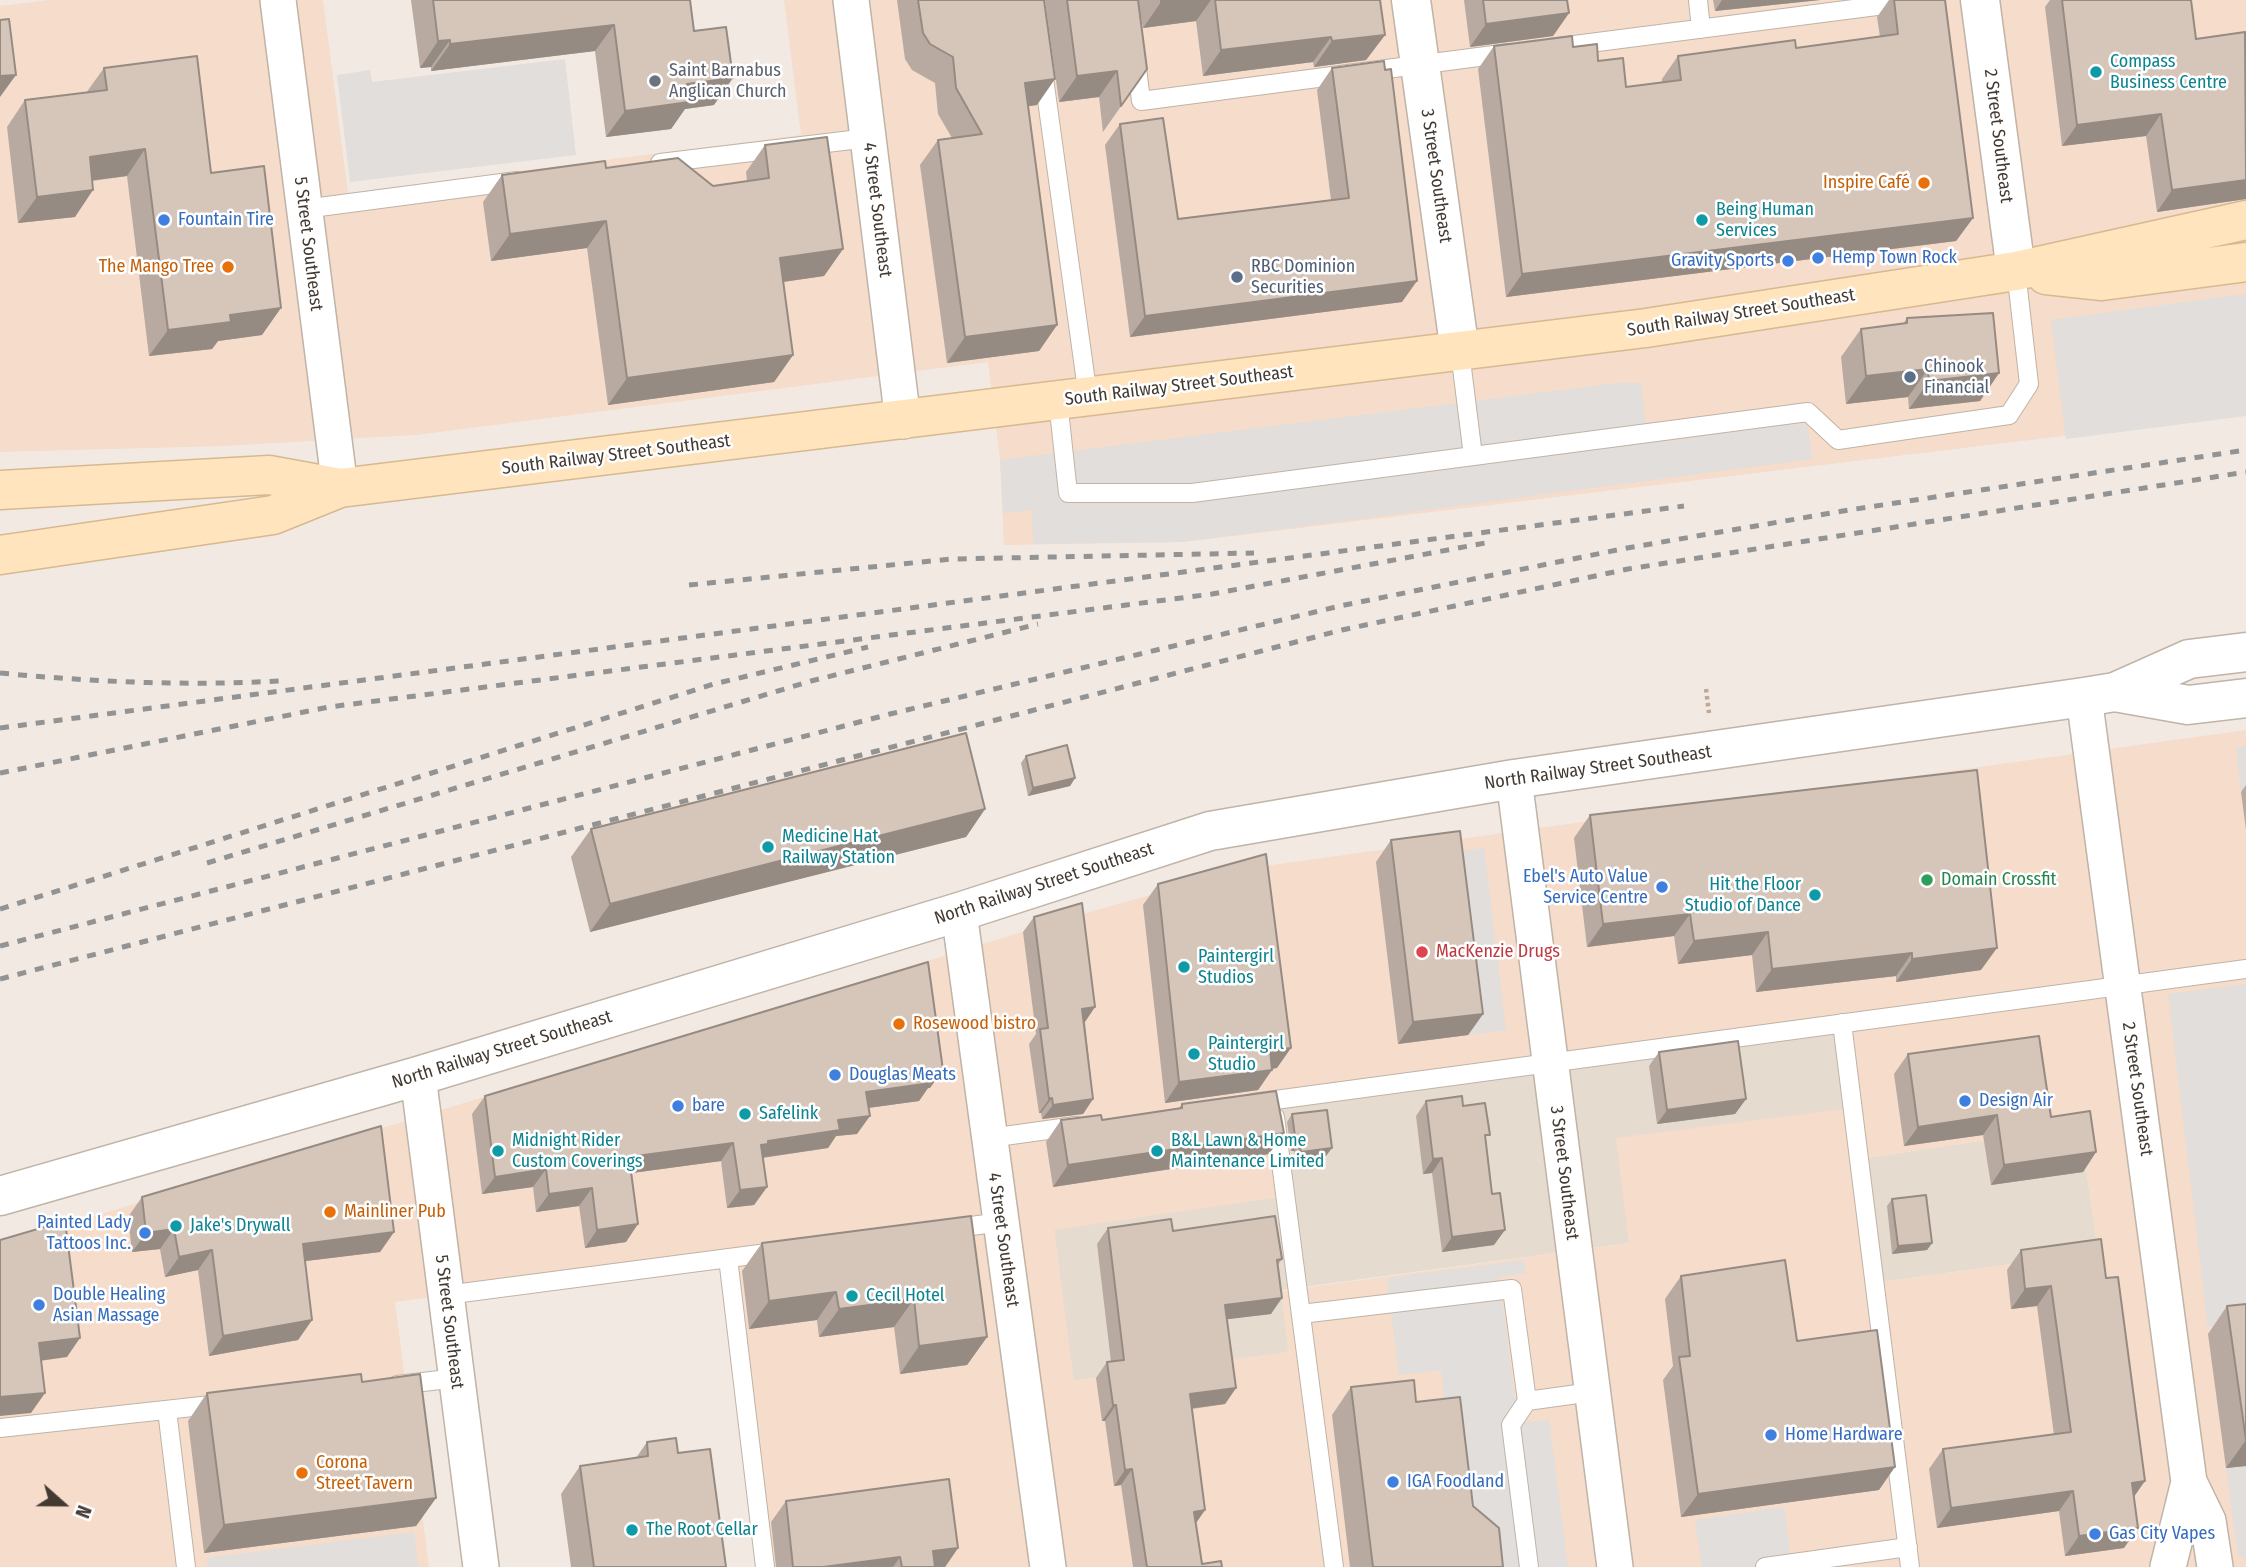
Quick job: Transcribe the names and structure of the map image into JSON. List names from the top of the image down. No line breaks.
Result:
{"streets":{"main road":["South Railway Street Southeast"],"street":["2 Street Southeast","3 Street Southeast","4 Street Southeast","5 Street Southeast","North Railway Street Southeast"]},"crossings":[["2 Street Southeast","South Railway Street Southeast"],["2 Street Southeast","North Railway Street Southeast"],["3 Street Southeast","South Railway Street Southeast"],["3 Street Southeast","North Railway Street Southeast"],["4 Street Southeast","South Railway Street Southeast"],["4 Street Southeast","North Railway Street Southeast"],["5 Street Southeast","South Railway Street Southeast"],["5 Street Southeast","North Railway Street Southeast"]],"places":["Compass Business Centre","Saint Barnabus Anglican Church","Inspire Café","Fountain Tire","Being Human Services","Hemp Town Rock","Gravity Sports","The Mango Tree","RBC Dominion Securities","Chinook Financial","Medicine Hat Railway Station","Domain Crossfit","Ebel's Auto Value Service Centre","Hit the Floor Studio of Dance","MacKenzie Drugs","Paintergirl Studios","Rosewood bistro","Paintergirl Studio","Douglas Meats","Design Air","bare","Safelink","Midnight Rider Custom Coverings","B&L Lawn & Home Maintenance Limited","Mainliner Pub","Jake's Drywall","Painted Lady Tattoos Inc.","Cecil Hotel","Double Healing Asian Massage","Home Hardware","Corona Street Tavern","IGA Foodland","The Root Cellar","Gas City Vapes"],"north":"right"}
